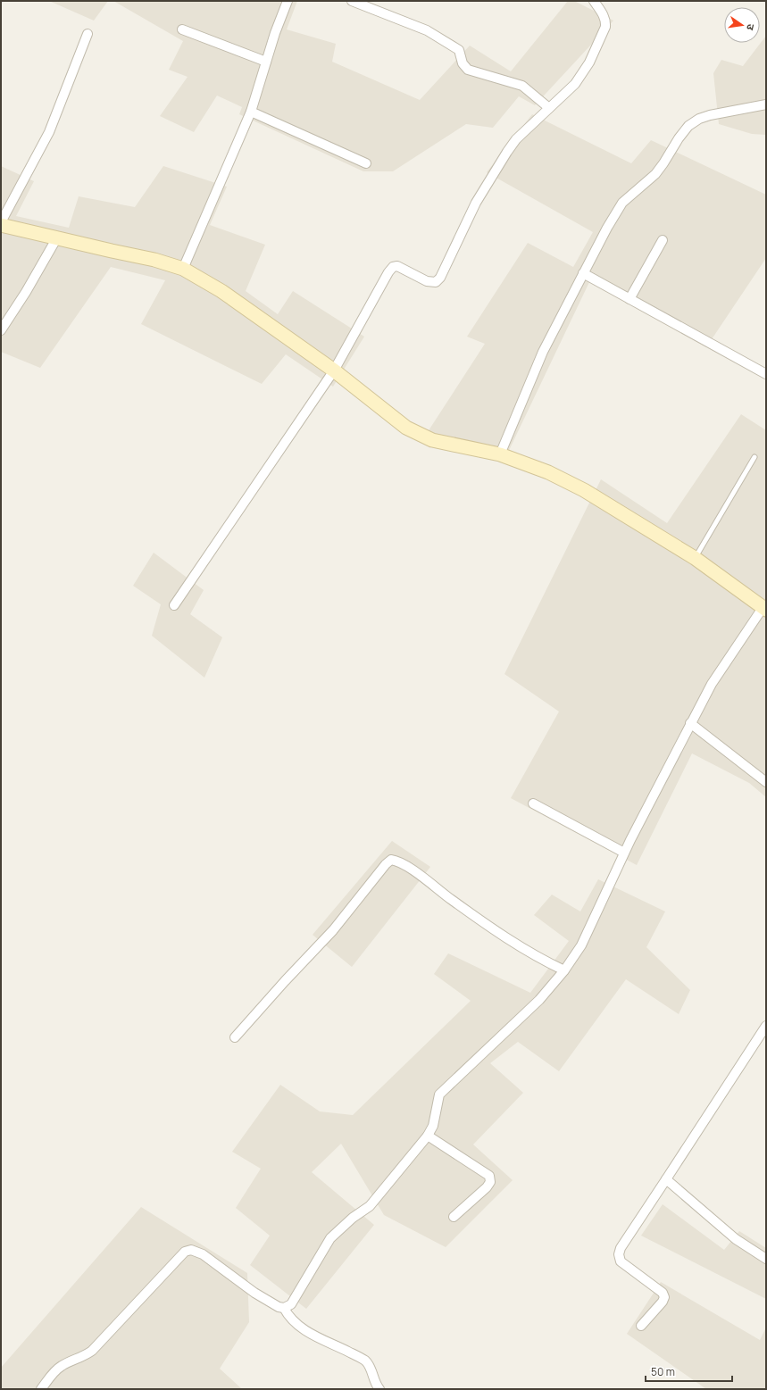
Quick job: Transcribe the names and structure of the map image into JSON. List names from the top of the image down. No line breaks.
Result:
{"scale_bar":"50 m","north":"right"}
